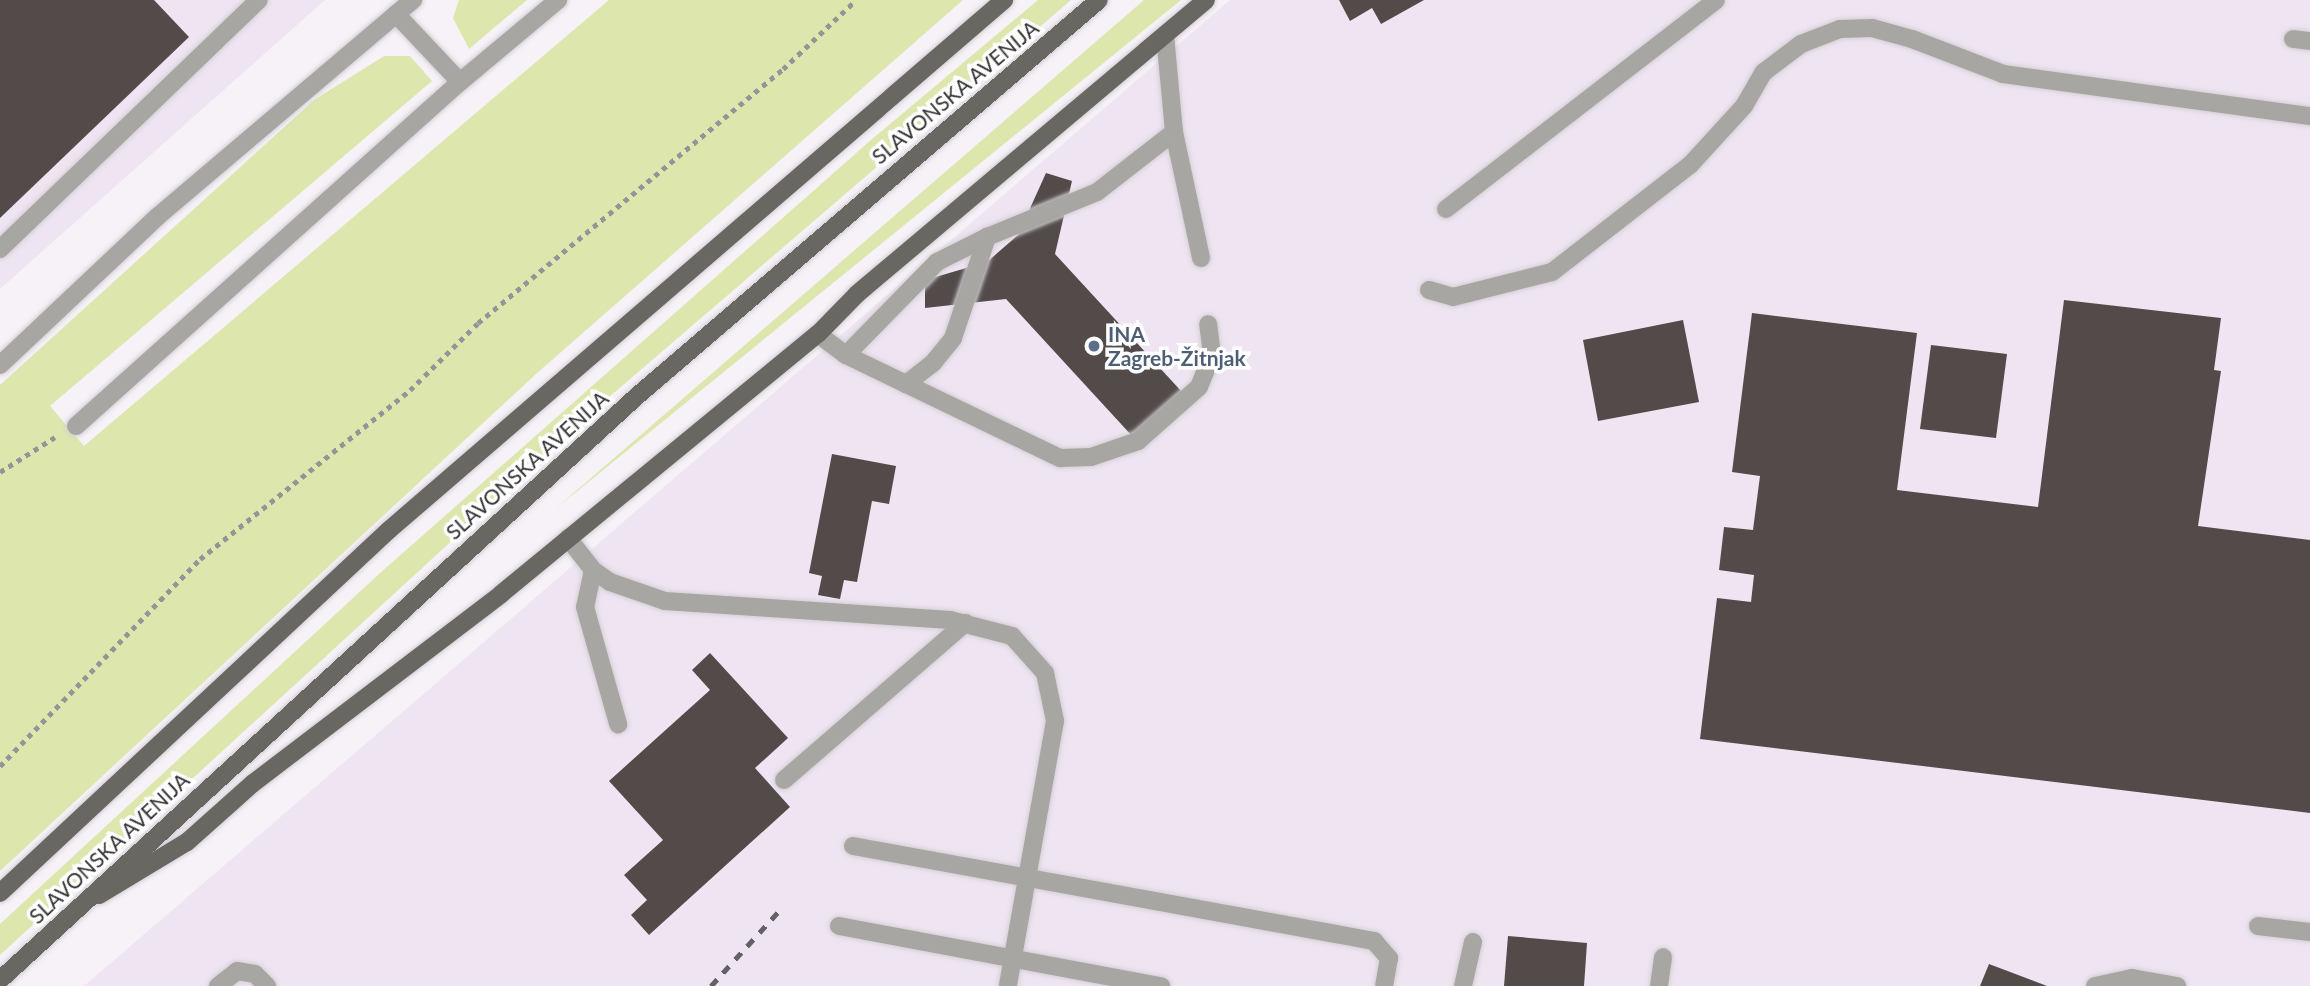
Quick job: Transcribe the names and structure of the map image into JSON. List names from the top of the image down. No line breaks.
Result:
{"streets":{"main road":["SLAVONSKA AVENIJA"]},"places":["INA Zagreb-Žitnjak"]}
